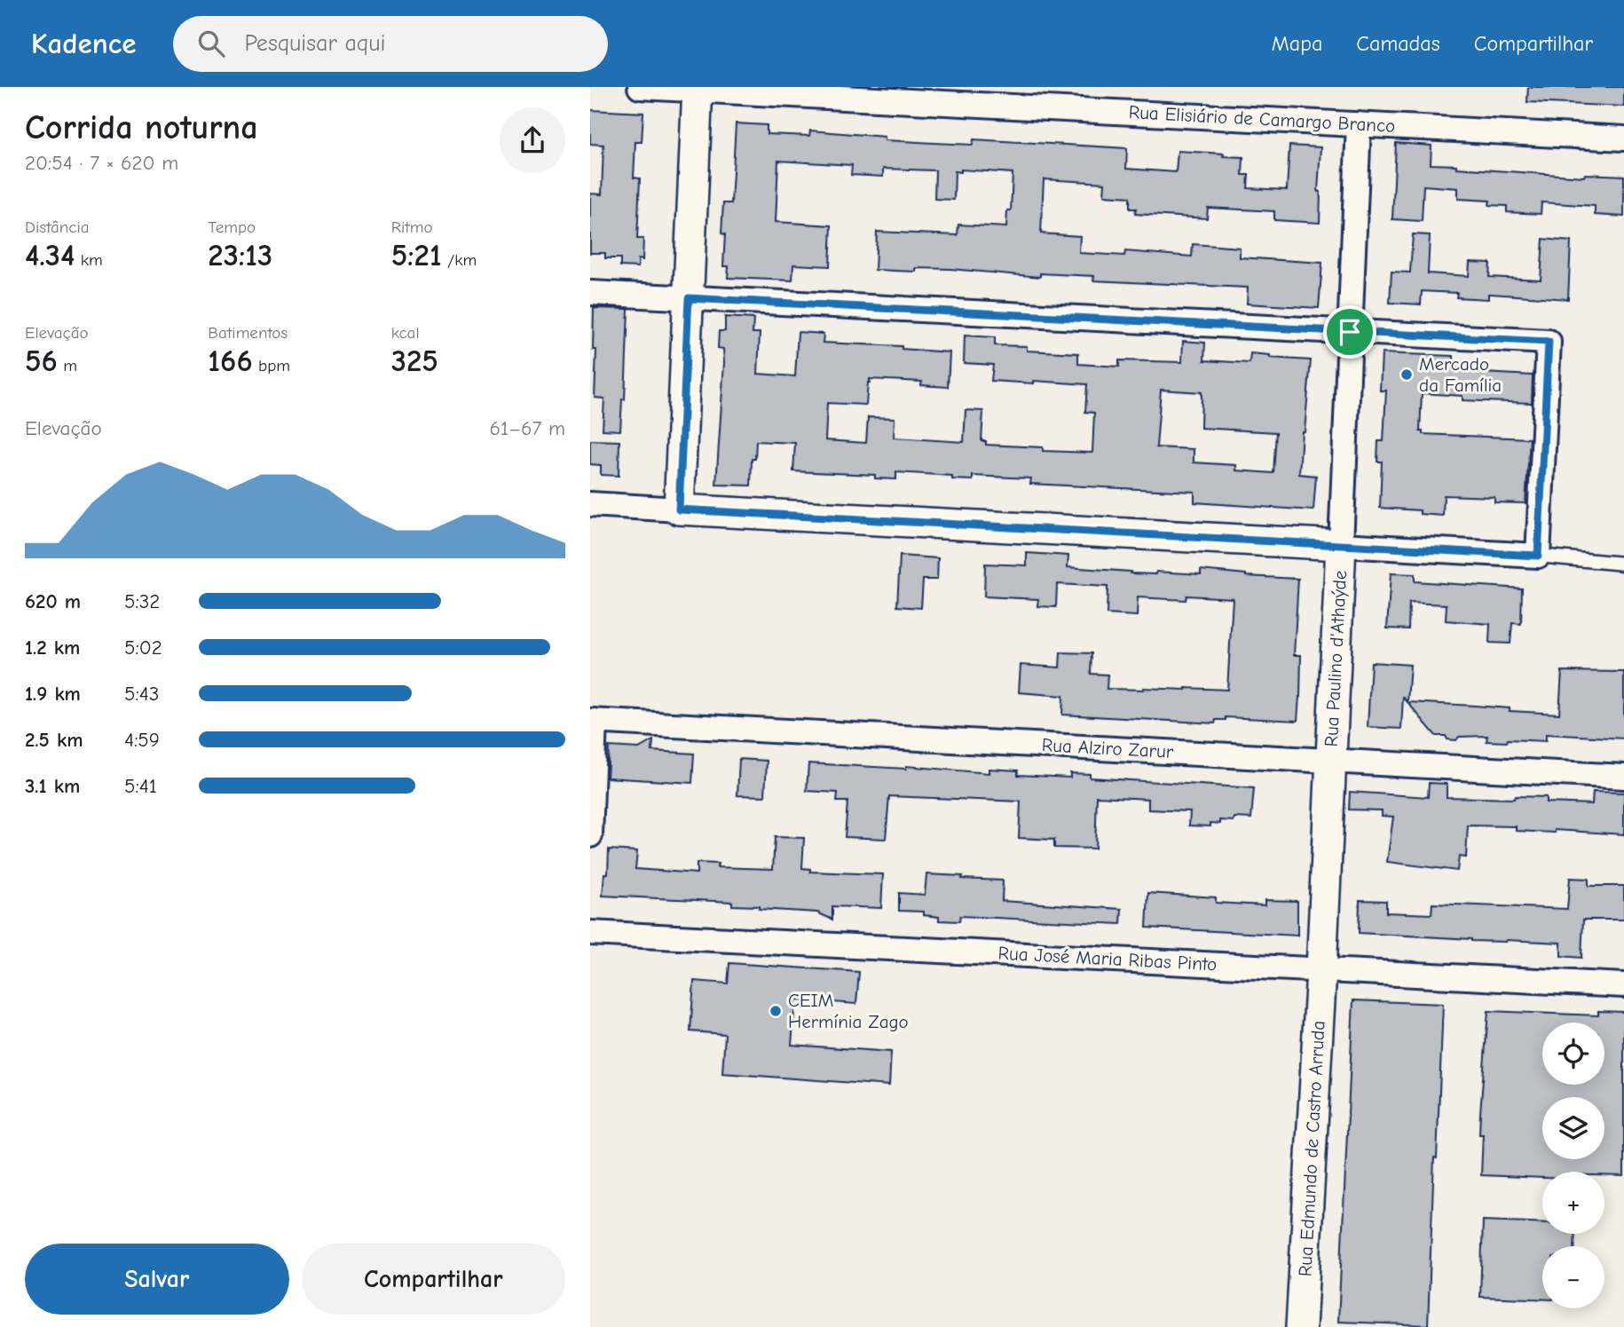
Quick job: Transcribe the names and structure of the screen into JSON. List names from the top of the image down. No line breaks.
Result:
{"streets":{"street":["Rua Elisiário de Camargo Branco","Rua Paulino d'Athaýde","Rua Alziro Zarur","Rua José Maria Ribas Pinto","Rua Edmundo de Castro Arruda"]},"crossings":[["Rua Elisiário de Camargo Branco","Rua Paulino d'Athaýde"],["Rua Paulino d'Athaýde","Rua Alziro Zarur"],["Rua Paulino d'Athaýde","Rua José Maria Ribas Pinto"],["Rua Paulino d'Athaýde","Rua Edmundo de Castro Arruda"],["Rua José Maria Ribas Pinto","Rua Edmundo de Castro Arruda"]],"places":["Mercado da Família","CEIM Hermínia Zago"],"page":{"header":"Kadence","search":"Pesquisar aqui","nav":["Mapa","Camadas","Compartilhar"],"heading":["Corrida noturna","20:54 · 7 × 620 m"],"stats":[["Distância","4.34 km"],["Tempo","23:13"],["Ritmo","5:21 /km"],["Elevação","56 m"],["Batimentos","166 bpm"],["kcal","325"]],"chart":["Elevação","61–67 m"],"list":[{"name":"620 m","note":"5:32"},{"name":"1.2 km","note":"5:02"},{"name":"1.9 km","note":"5:43"},{"name":"2.5 km","note":"4:59"},{"name":"3.1 km","note":"5:41"}],"map_buttons":["+","−"],"buttons":["Salvar","Compartilhar"]}}
